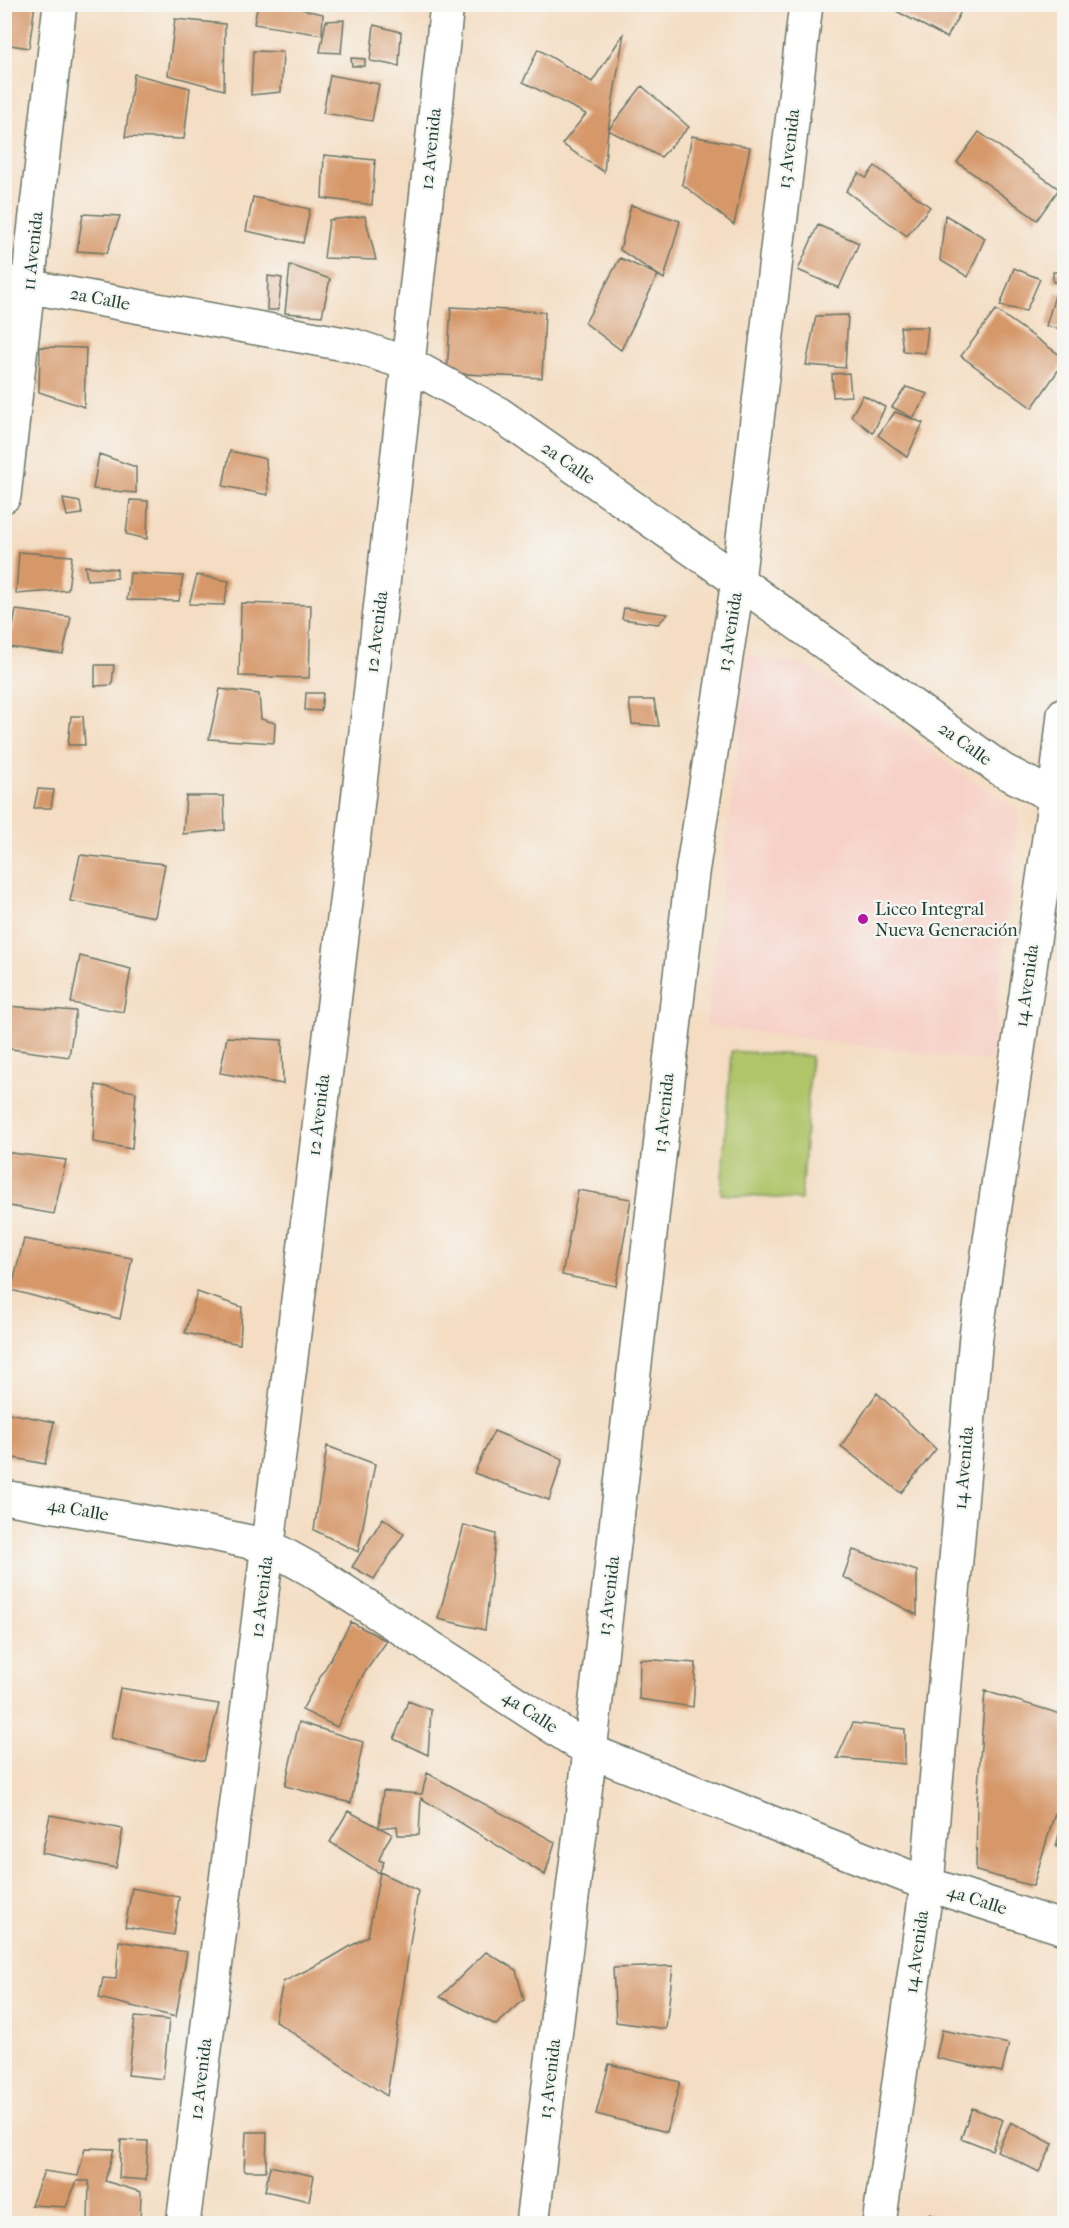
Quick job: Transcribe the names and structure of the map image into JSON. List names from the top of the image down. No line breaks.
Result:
{"streets":{"street":["12 Avenida","13 Avenida","11 Avenida","2a Calle","14 Avenida","4a Calle"]},"crossings":[["12 Avenida","2a Calle"],["12 Avenida","4a Calle"],["13 Avenida","2a Calle"],["13 Avenida","4a Calle"],["11 Avenida","2a Calle"],["2a Calle","14 Avenida"],["14 Avenida","4a Calle"]],"places":["Liceo Integral Nueva Generación"]}
